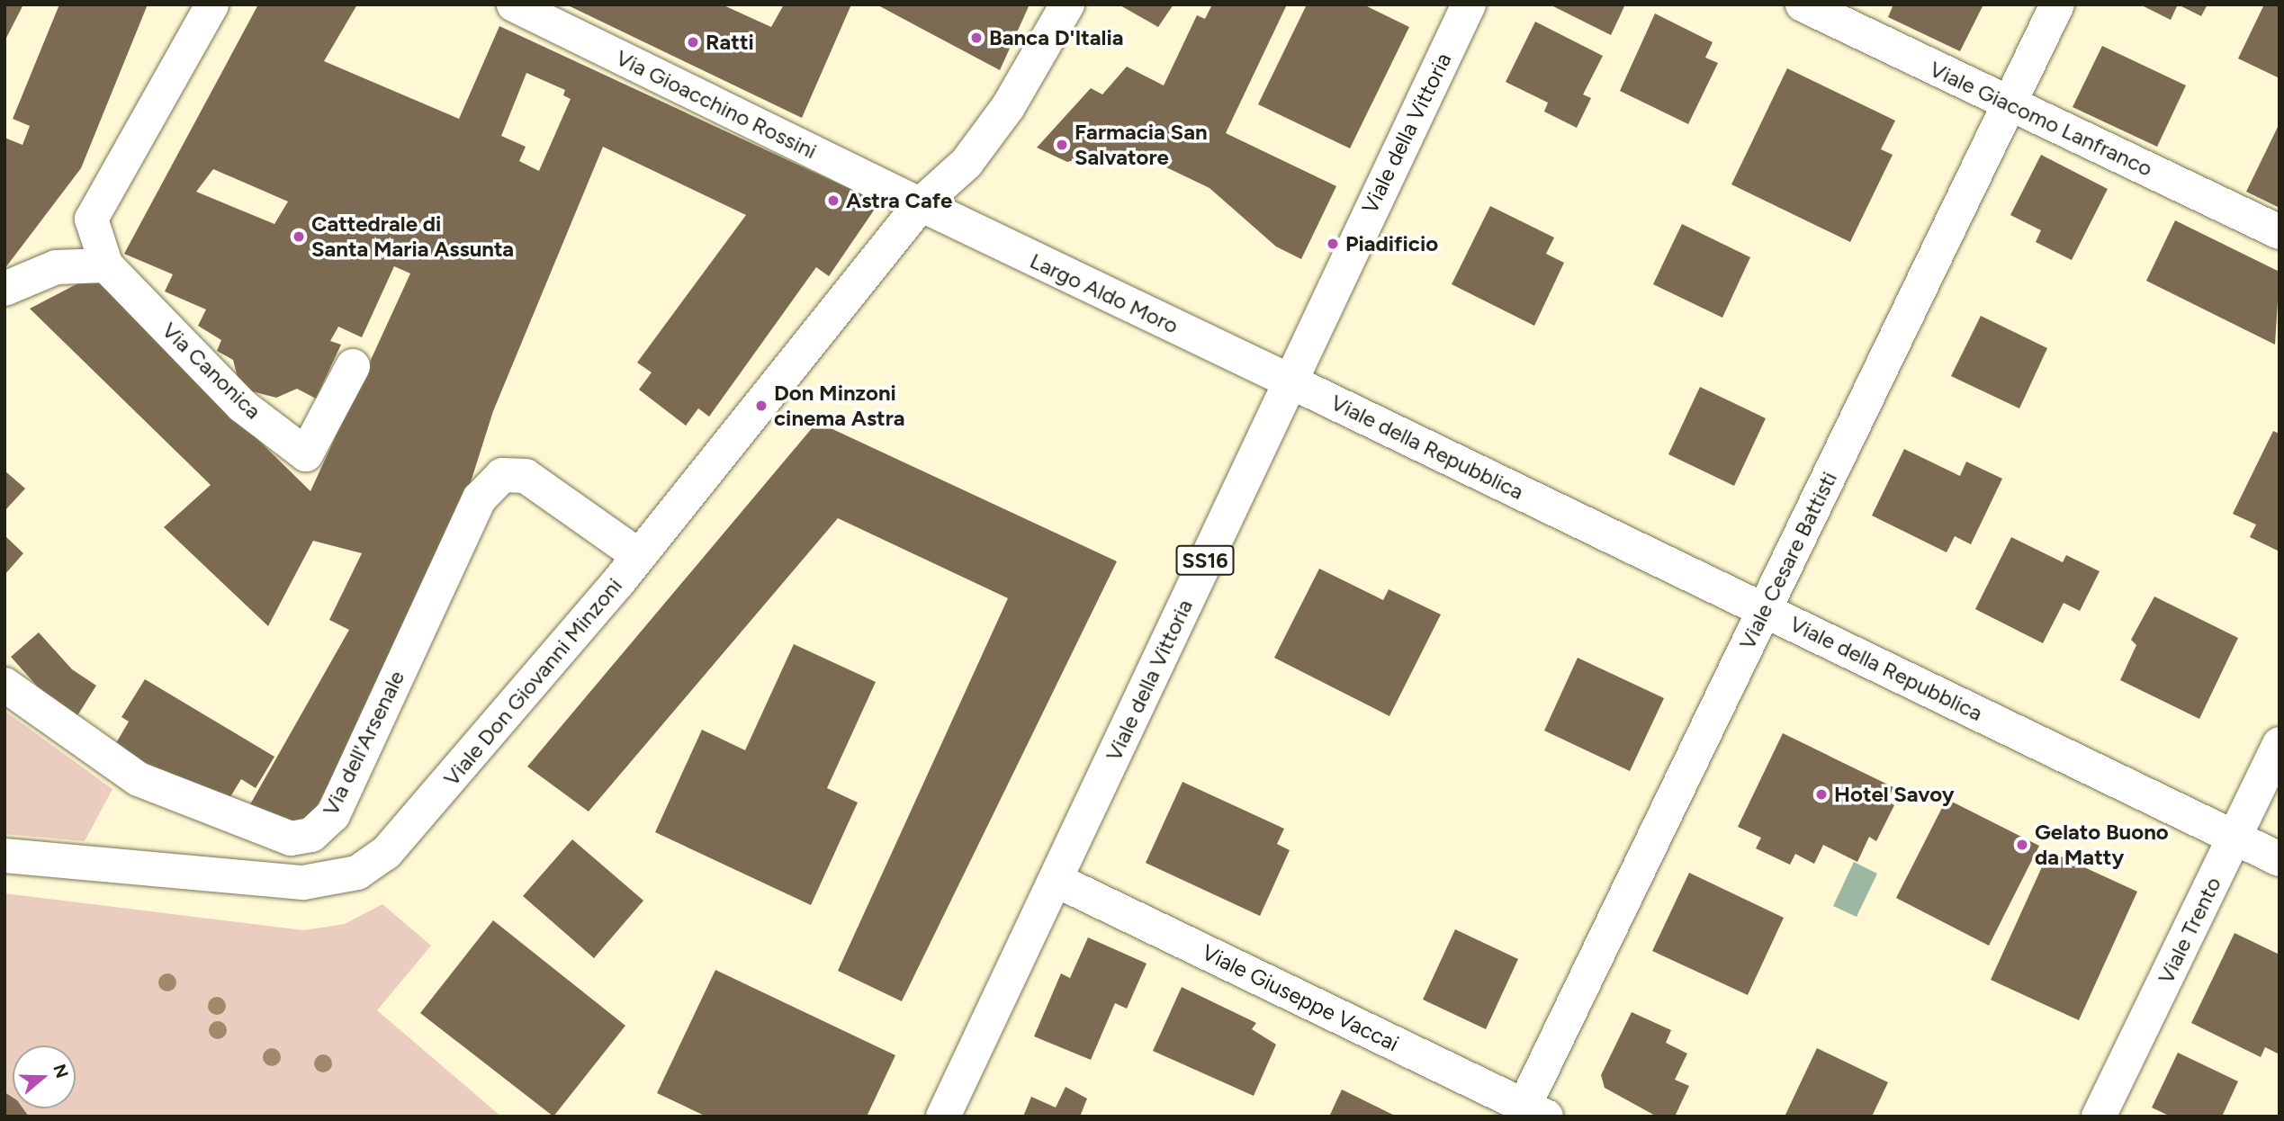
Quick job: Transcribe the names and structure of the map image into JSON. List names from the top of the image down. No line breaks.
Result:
{"streets":{"street":["Via Gioacchino Rossini","Viale Giacomo Lanfranco","Viale della Vittoria","Largo Aldo Moro","Via Canonica","Viale della Repubblica","SS16","Viale Cesare Battisti","Viale Don Giovanni Minzoni","Via dell'Arsenale","Viale Trento","Viale Giuseppe Vaccai"]},"crossings":[["Via Gioacchino Rossini","Largo Aldo Moro"],["Via Gioacchino Rossini","Viale Don Giovanni Minzoni"],["Viale Giacomo Lanfranco","Viale Cesare Battisti"],["Viale della Vittoria","Largo Aldo Moro"],["Viale della Vittoria","Viale della Repubblica"],["Viale della Vittoria","Viale Giuseppe Vaccai"],["Largo Aldo Moro","Viale della Repubblica"],["Largo Aldo Moro","Viale Don Giovanni Minzoni"],["Viale della Repubblica","Viale Cesare Battisti"],["Viale della Repubblica","Viale Trento"],["Viale Cesare Battisti","Viale Giuseppe Vaccai"],["Viale Don Giovanni Minzoni","Via dell'Arsenale"]],"places":["Banca D'Italia","Ratti","Farmacia San Salvatore","Astra Cafe","Cattedrale di Santa Maria Assunta","Piadificio","Don Minzoni cinema Astra","Hotel Savoy","Gelato Buono da Matty"],"north":"right"}
